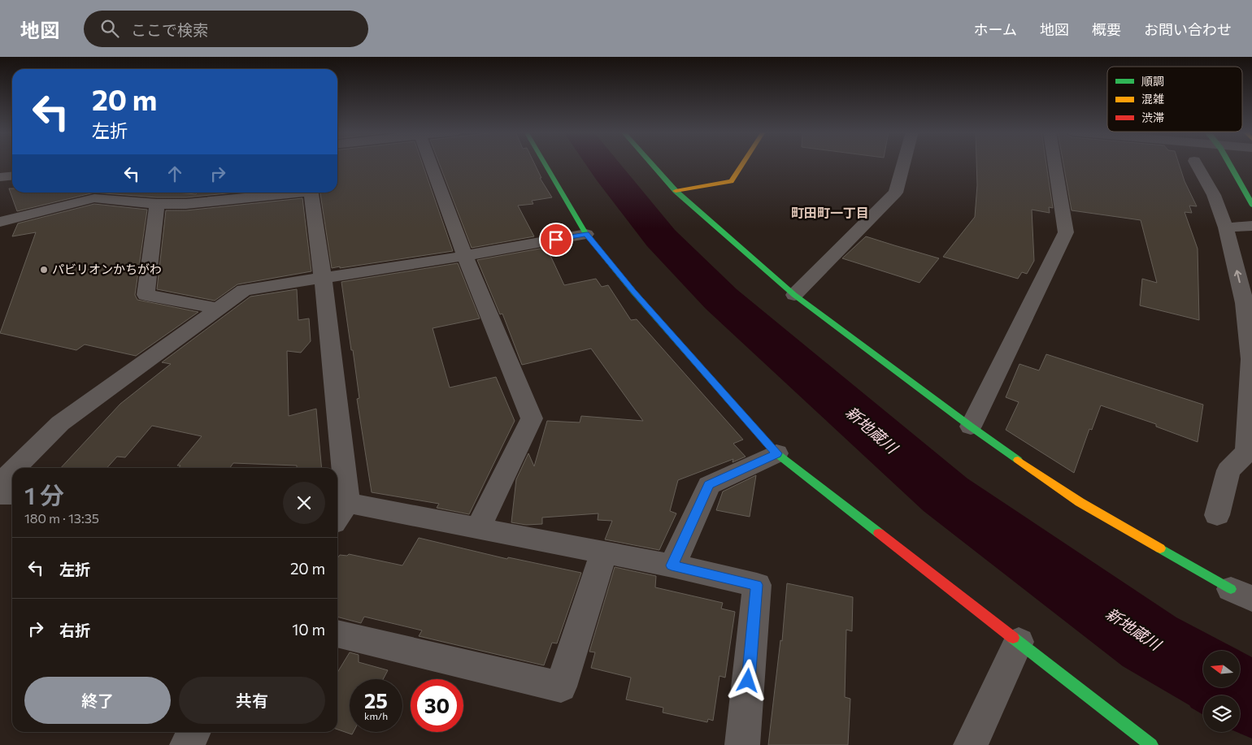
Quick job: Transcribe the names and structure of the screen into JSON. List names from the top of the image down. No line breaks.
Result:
{"districts":["町田町一丁目"],"water":["新地蔵川"],"places":["パビリオンかちがわ"],"legend":["順調","混雑","渋滞"],"north":"left","page":{"header":"地図","search":"ここで検索","nav":["ホーム","地図","概要","お問い合わせ"],"turn":["20 m","左折"],"heading":["1 分","180 m · 13:35"],"list":[{"name":"左折","value":"20 m"},{"name":"右折","value":"10 m"}],"buttons":["終了","共有"],"speed":"25 km/h","limit":"30"}}
